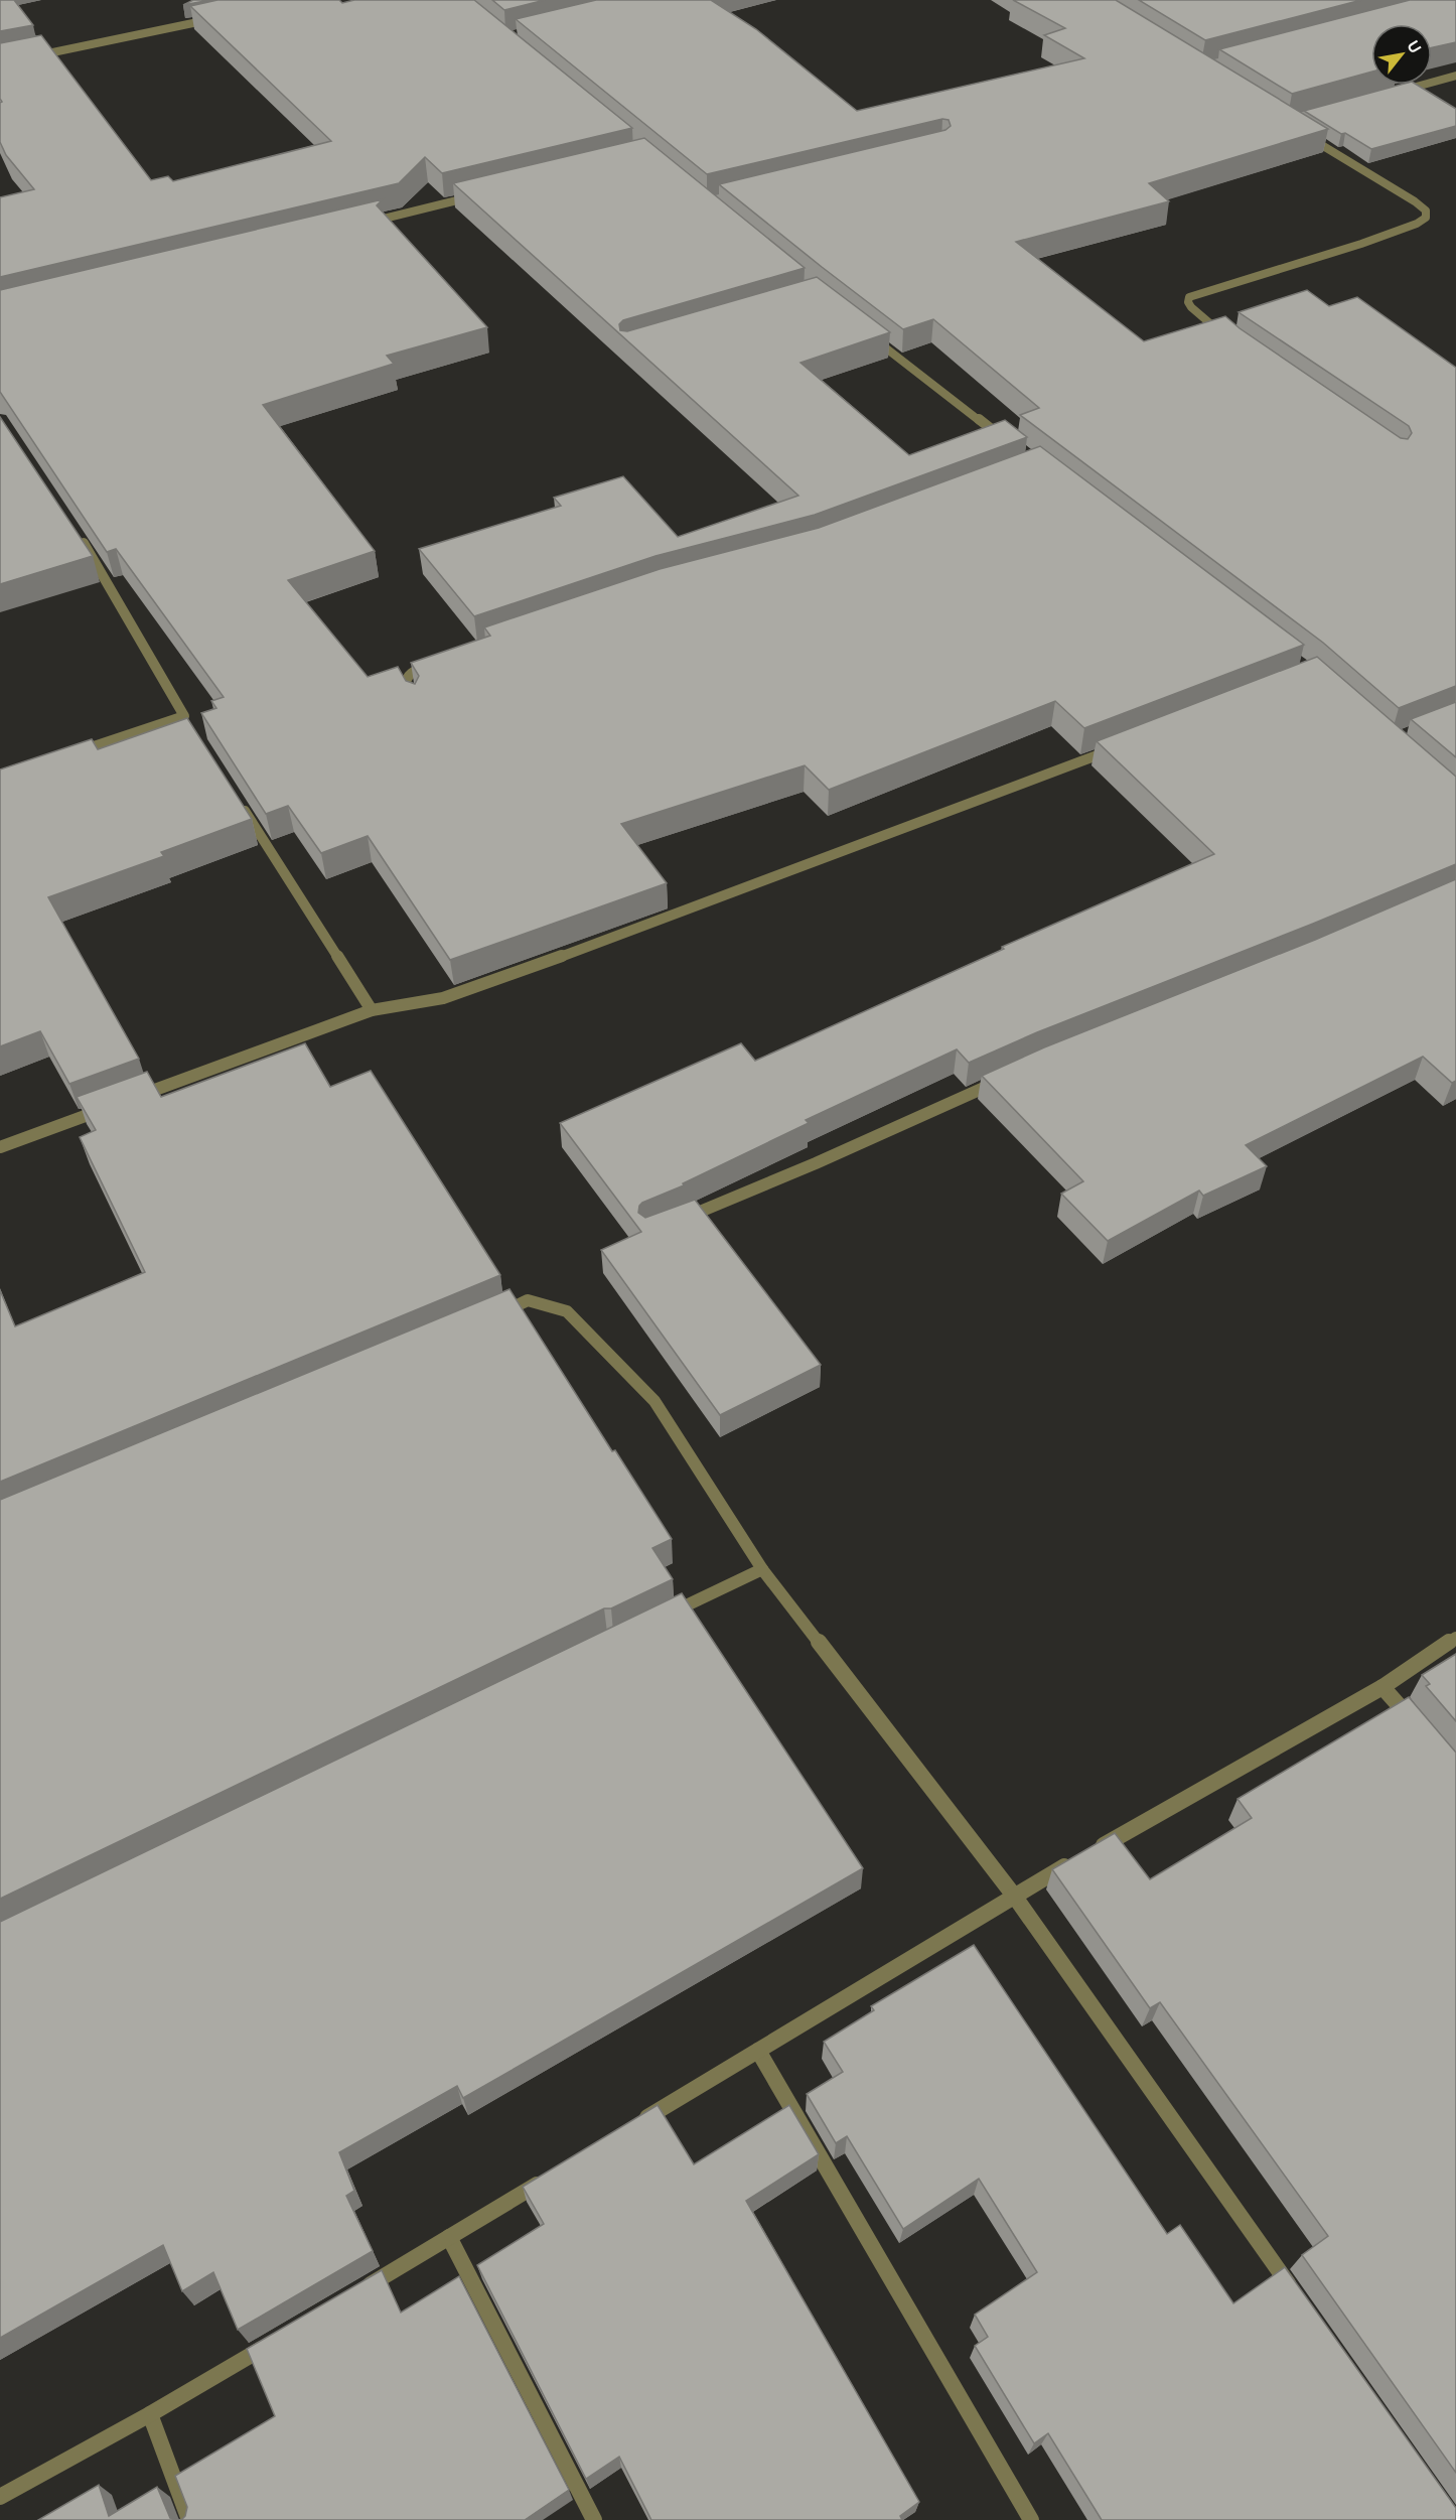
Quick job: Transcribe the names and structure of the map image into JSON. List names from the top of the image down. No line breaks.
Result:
{"north":"top right"}
